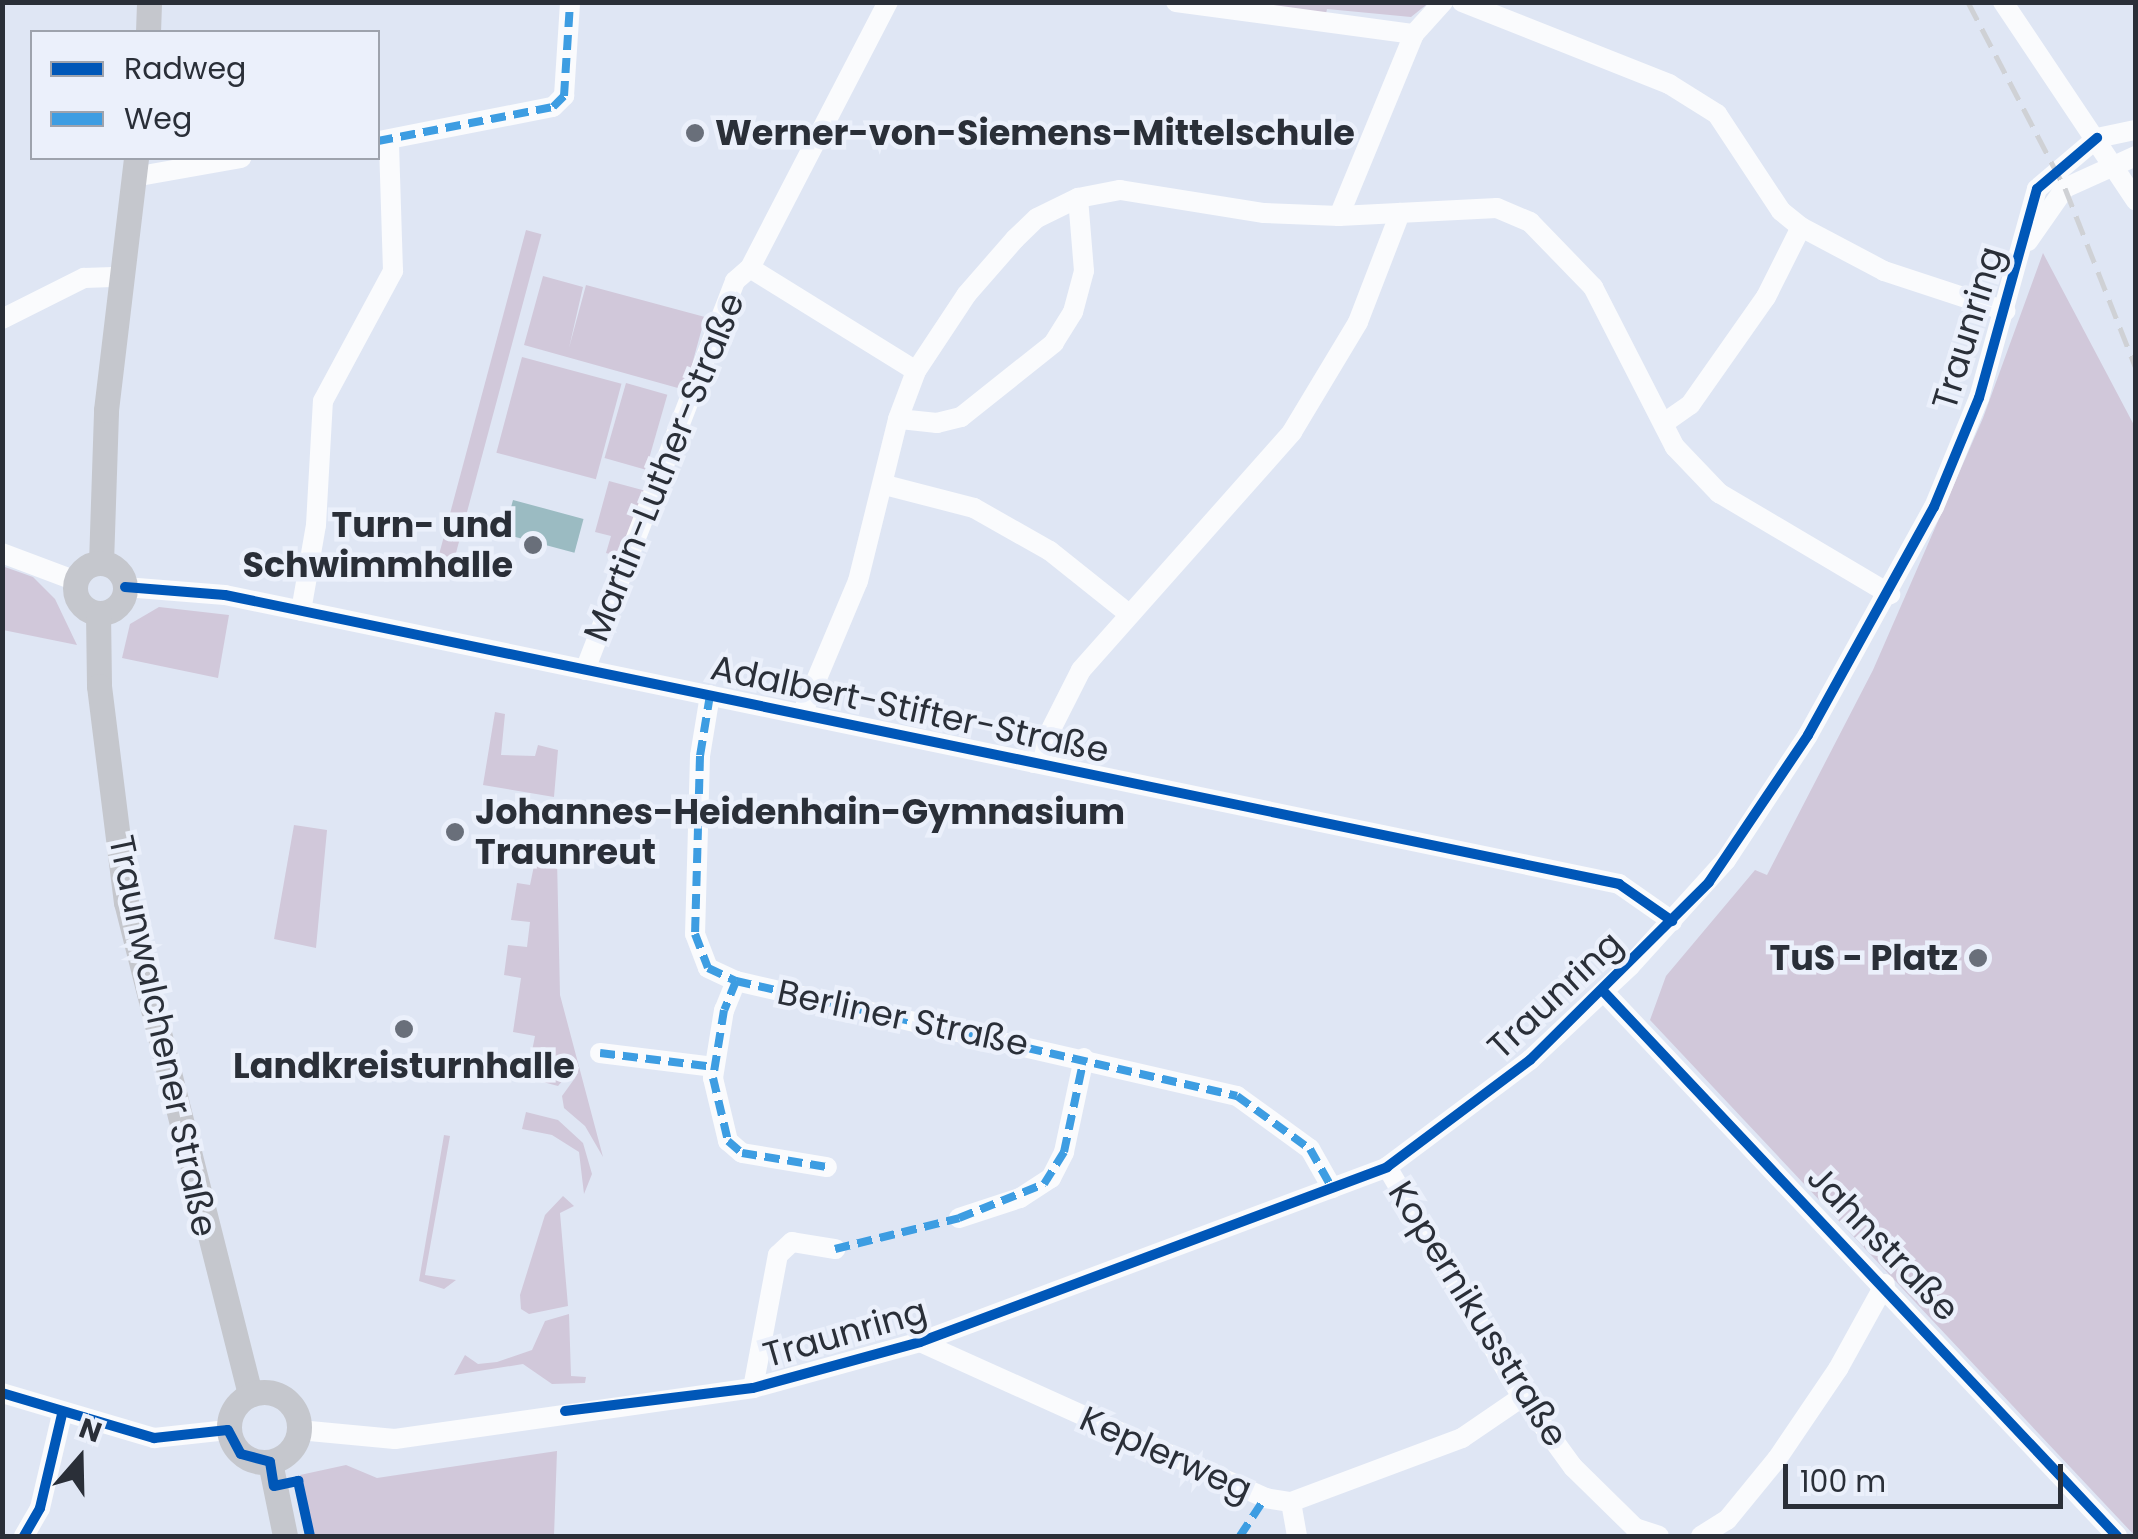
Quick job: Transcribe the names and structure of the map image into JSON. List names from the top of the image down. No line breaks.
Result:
{"streets":{"main road":["Traunwalchener Straße"],"street":["Traunring","Martin-Luther-Straße","Adalbert-Stifter-Straße","Berliner Straße","Jahnstraße","Kopernikusstraße","Keplerweg"]},"crossings":[["Traunring","Adalbert-Stifter-Straße"],["Traunring","Berliner Straße"],["Traunring","Traunwalchener Straße"],["Traunring","Jahnstraße"],["Traunring","Kopernikusstraße"],["Traunring","Keplerweg"],["Martin-Luther-Straße","Adalbert-Stifter-Straße"],["Adalbert-Stifter-Straße","Berliner Straße"],["Adalbert-Stifter-Straße","Traunwalchener Straße"],["Kopernikusstraße","Keplerweg"]],"places":["Werner-von-Siemens-Mittelschule","Turn- und Schwimmhalle","Johannes-Heidenhain-Gymnasium Traunreut","TuS - Platz","Landkreisturnhalle"],"legend":["Radweg","Weg"],"scale_bar":"100 m","north":"top"}
